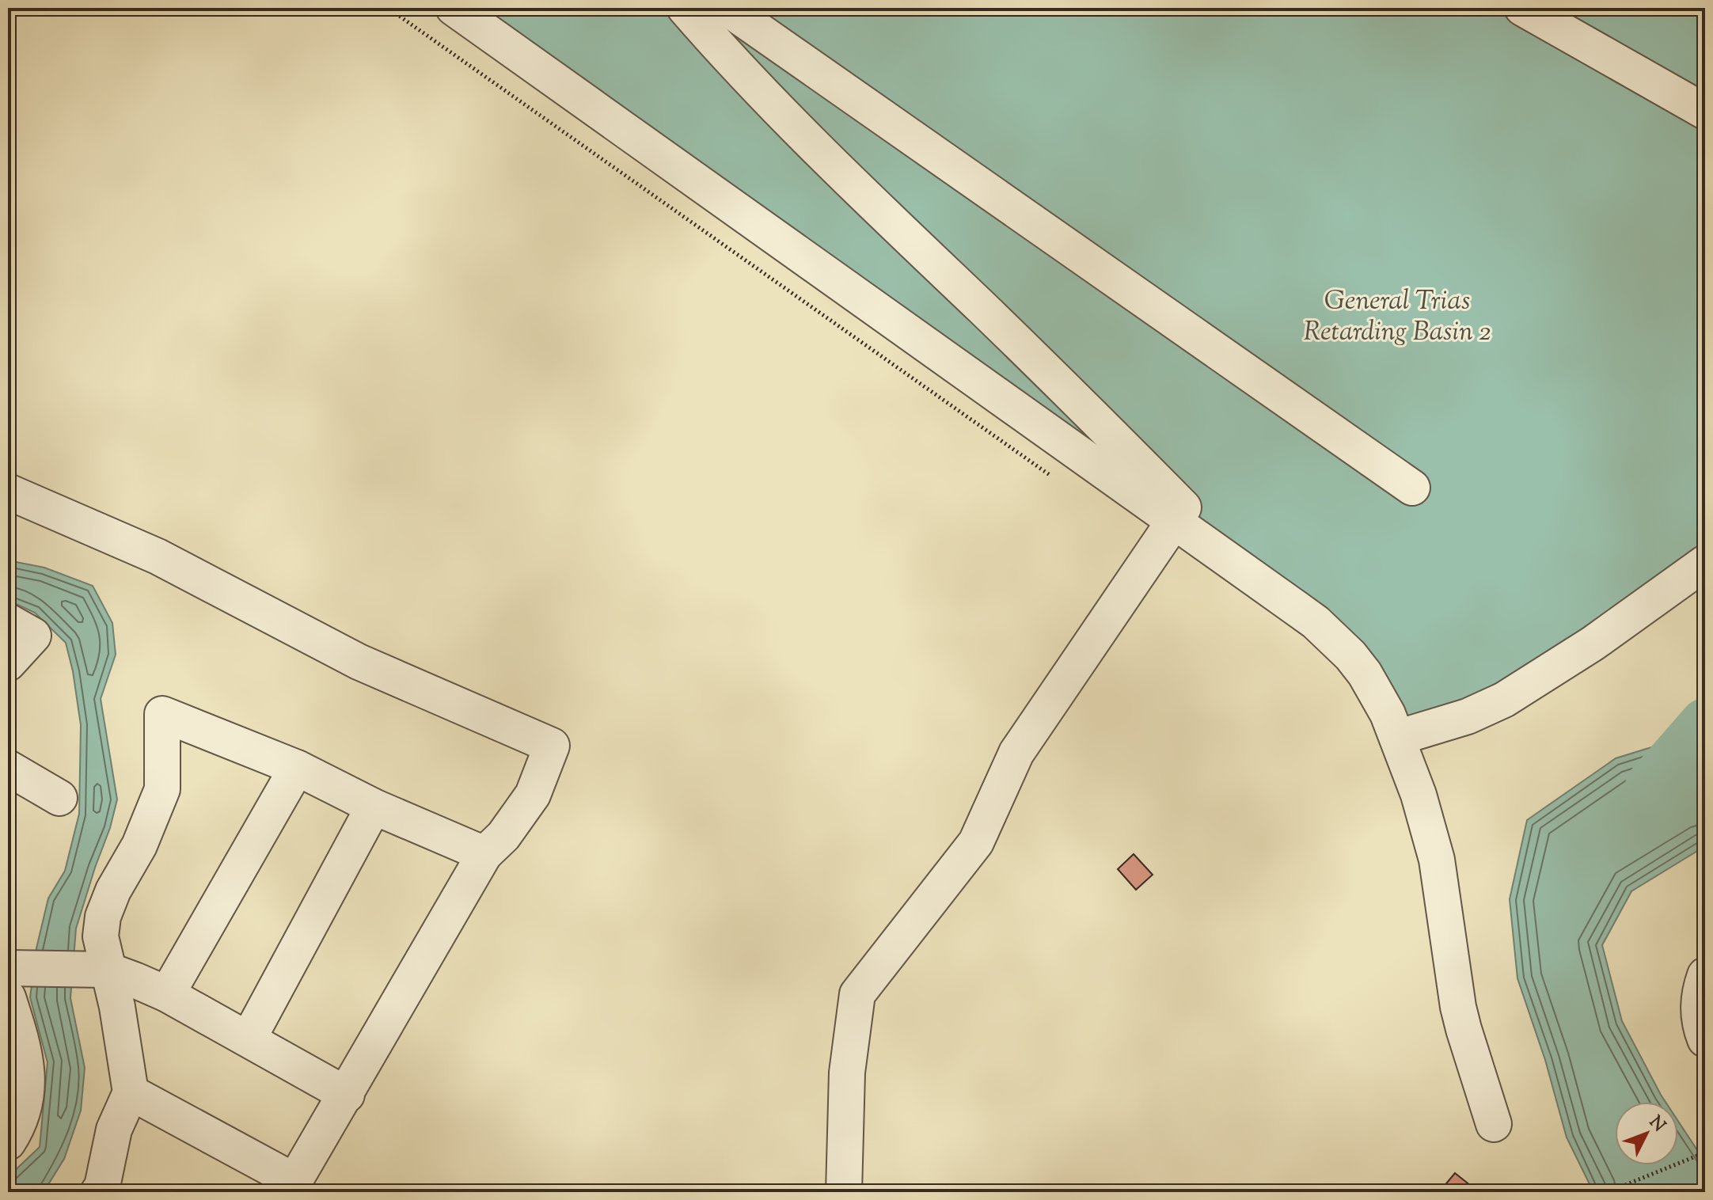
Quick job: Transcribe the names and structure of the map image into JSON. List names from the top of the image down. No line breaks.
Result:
{"water":["General Trias Retarding Basin 2"],"north":"top right"}
